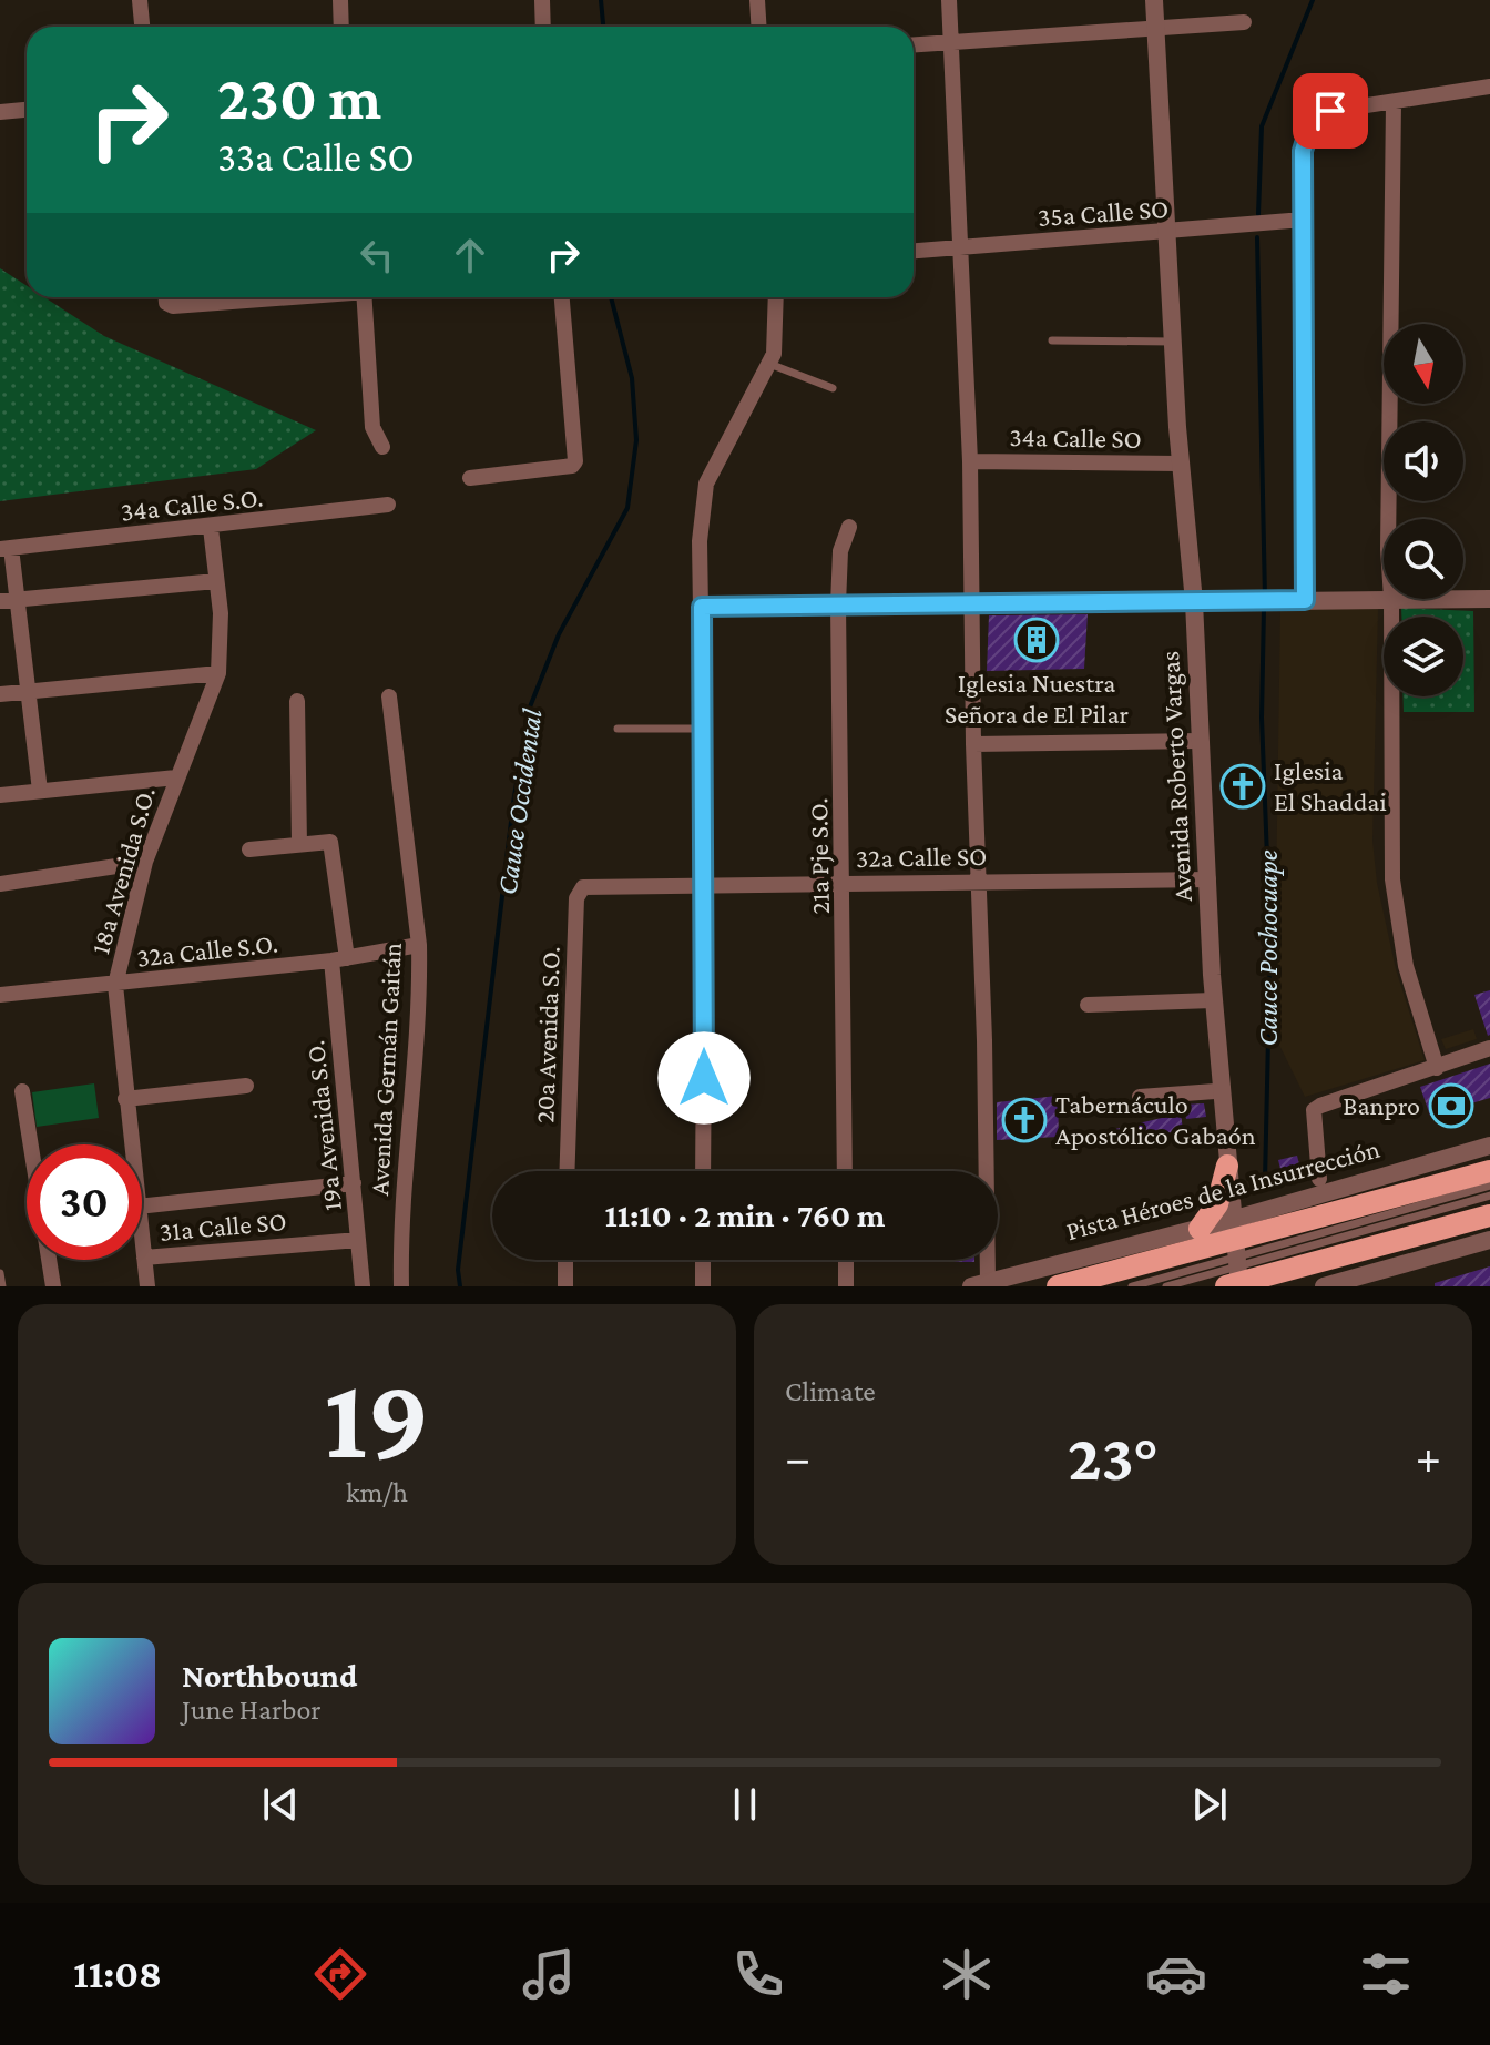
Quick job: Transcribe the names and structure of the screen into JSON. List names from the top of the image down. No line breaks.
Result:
{"streets":{"main road":["Pista Héroes de la Insurrección"],"street":["35a Calle SO","34a Calle SO","34a Calle S.O.","Avenida Roberto Vargas","21a Pje S.O.","32a Calle SO","18a Avenida S.O.","32a Calle S.O.","20a Avenida S.O.","Avenida Germán Gaitán","19a Avenida S.O.","31a Calle SO"]},"crossings":[["35a Calle SO","Avenida Roberto Vargas"],["34a Calle SO","Avenida Roberto Vargas"],["34a Calle S.O.","18a Avenida S.O."],["Avenida Roberto Vargas","32a Calle SO"],["Avenida Roberto Vargas","Pista Héroes de la Insurrección"],["21a Pje S.O.","32a Calle SO"],["32a Calle SO","20a Avenida S.O."],["18a Avenida S.O.","32a Calle S.O."],["18a Avenida S.O.","31a Calle SO"],["32a Calle S.O.","Avenida Germán Gaitán"],["32a Calle S.O.","19a Avenida S.O."],["19a Avenida S.O.","31a Calle SO"]],"water":["Cauce Occidental","Cauce Pochocuape"],"places":{"building":["Iglesia Nuestra Señora de El Pilar"],"church":["Iglesia El Shaddai","Tabernáculo Apostólico Gabaón"],"bank":["Banpro"]},"north":"bottom","page":{"turn":["230 m","33a Calle SO"],"limit":"30","trip":"11:10 · 2 min · 760 m","tile":[["19","km/h"],"Climate"],"heat":["−","23°","+"],"song":["Northbound","June Harbor"],"tabs":"11:08"}}
